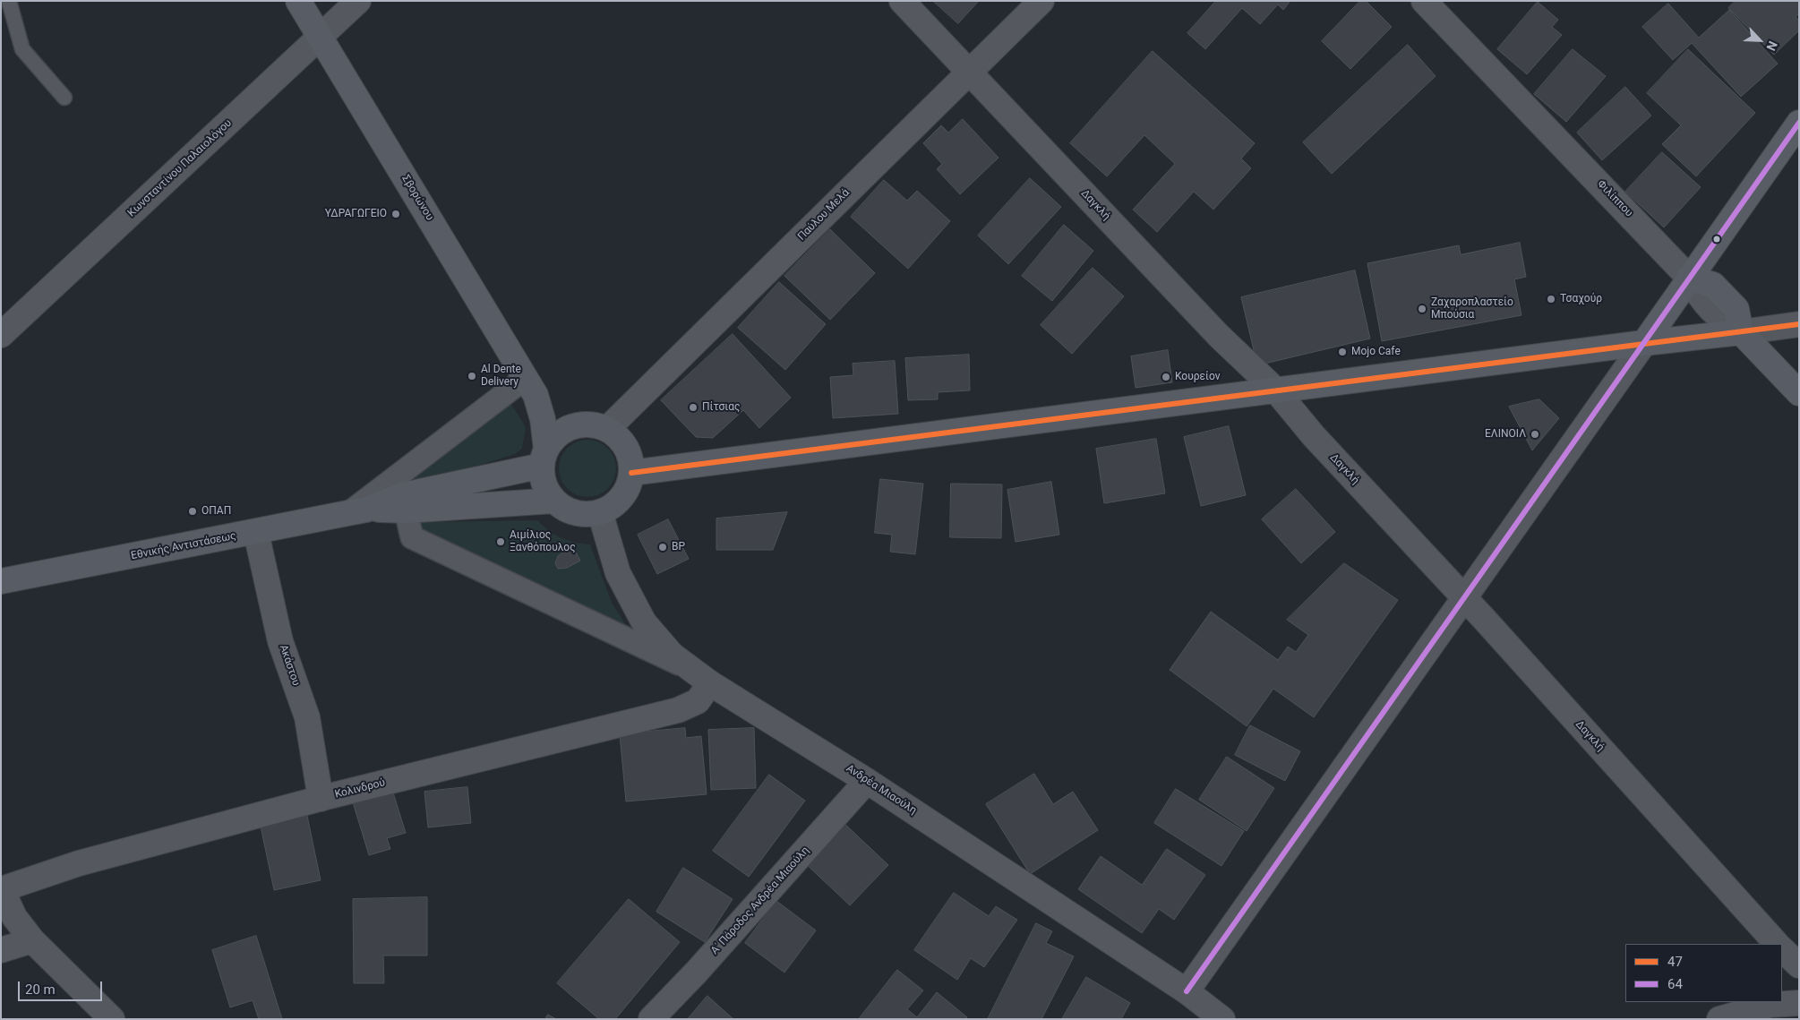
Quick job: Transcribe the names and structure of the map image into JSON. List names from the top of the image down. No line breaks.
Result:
{"streets":{"main road":["Σβορώνου","Φιλίππου","Εθνικής Αντιστάσεως"],"street":["Κωνσταντίνου Παλαιολόγου","Δαγκλή","Παύλου Μελά","Ακάστου","Κολινδρού","Ανδρέα Μιαούλη","Α΄ Πάροδος Ανδρέα Μιαούλη"]},"crossings":[["Κωνσταντίνου Παλαιολόγου","Σβορώνου"],["Δαγκλή","Παύλου Μελά"],["Παύλου Μελά","Ανδρέα Μιαούλη"],["Εθνικής Αντιστάσεως","Ακάστου"],["Ακάστου","Κολινδρού"],["Κολινδρού","Ανδρέα Μιαούλη"],["Ανδρέα Μιαούλη","Α΄ Πάροδος Ανδρέα Μιαούλη"]],"places":["ΥΔΡΑΓΩΓΕΙΟ","Τσαχούρ","Ζαχαροπλαστείο Μπούσια","Mojo Cafe","Al Dente Delivery","Κουρείον","Πίτσιας","ΕΛΙΝΟΙΛ","ΟΠΑΠ","Αιμίλιος Ξανθόπουλος","BP"],"lines":["transit line 64","transit line 47"],"legend":["47","64"],"scale_bar":"20 m","north":"bottom right"}
